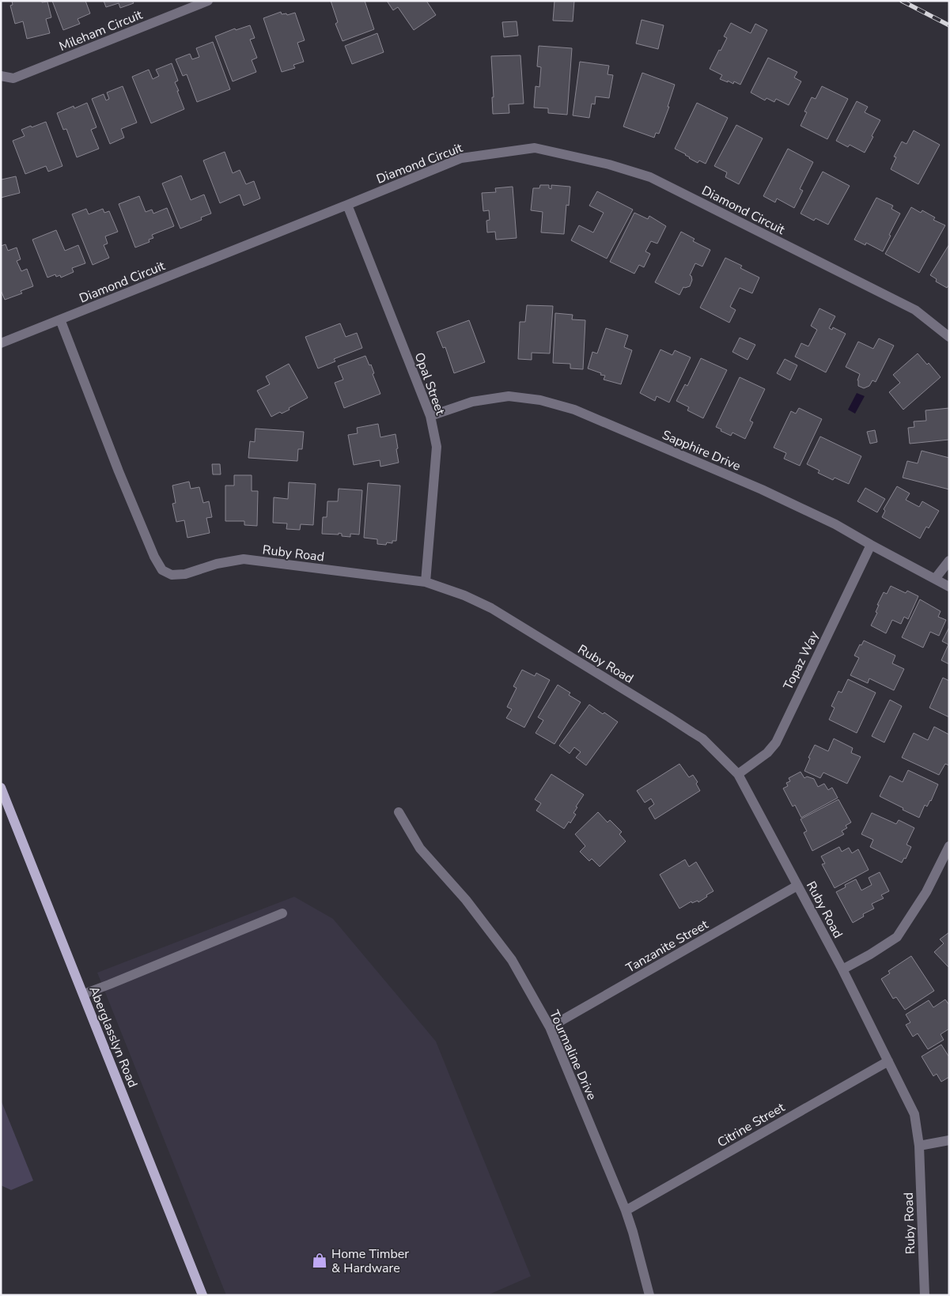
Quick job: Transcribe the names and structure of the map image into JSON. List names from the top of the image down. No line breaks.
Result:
{"streets":{"main road":["Aberglasslyn Road"],"street":["Mileham Circuit","Diamond Circuit","Opal Street","Sapphire Drive","Ruby Road","Topaz Way","Tanzanite Street","Tourmaline Drive","Citrine Street"]},"crossings":[["Diamond Circuit","Opal Street"],["Diamond Circuit","Ruby Road"],["Opal Street","Sapphire Drive"],["Opal Street","Ruby Road"],["Sapphire Drive","Topaz Way"],["Ruby Road","Topaz Way"],["Ruby Road","Tanzanite Street"],["Ruby Road","Citrine Street"],["Tanzanite Street","Tourmaline Drive"],["Tourmaline Drive","Citrine Street"]],"places":{"shop":["Home Timber & Hardware"]}}
